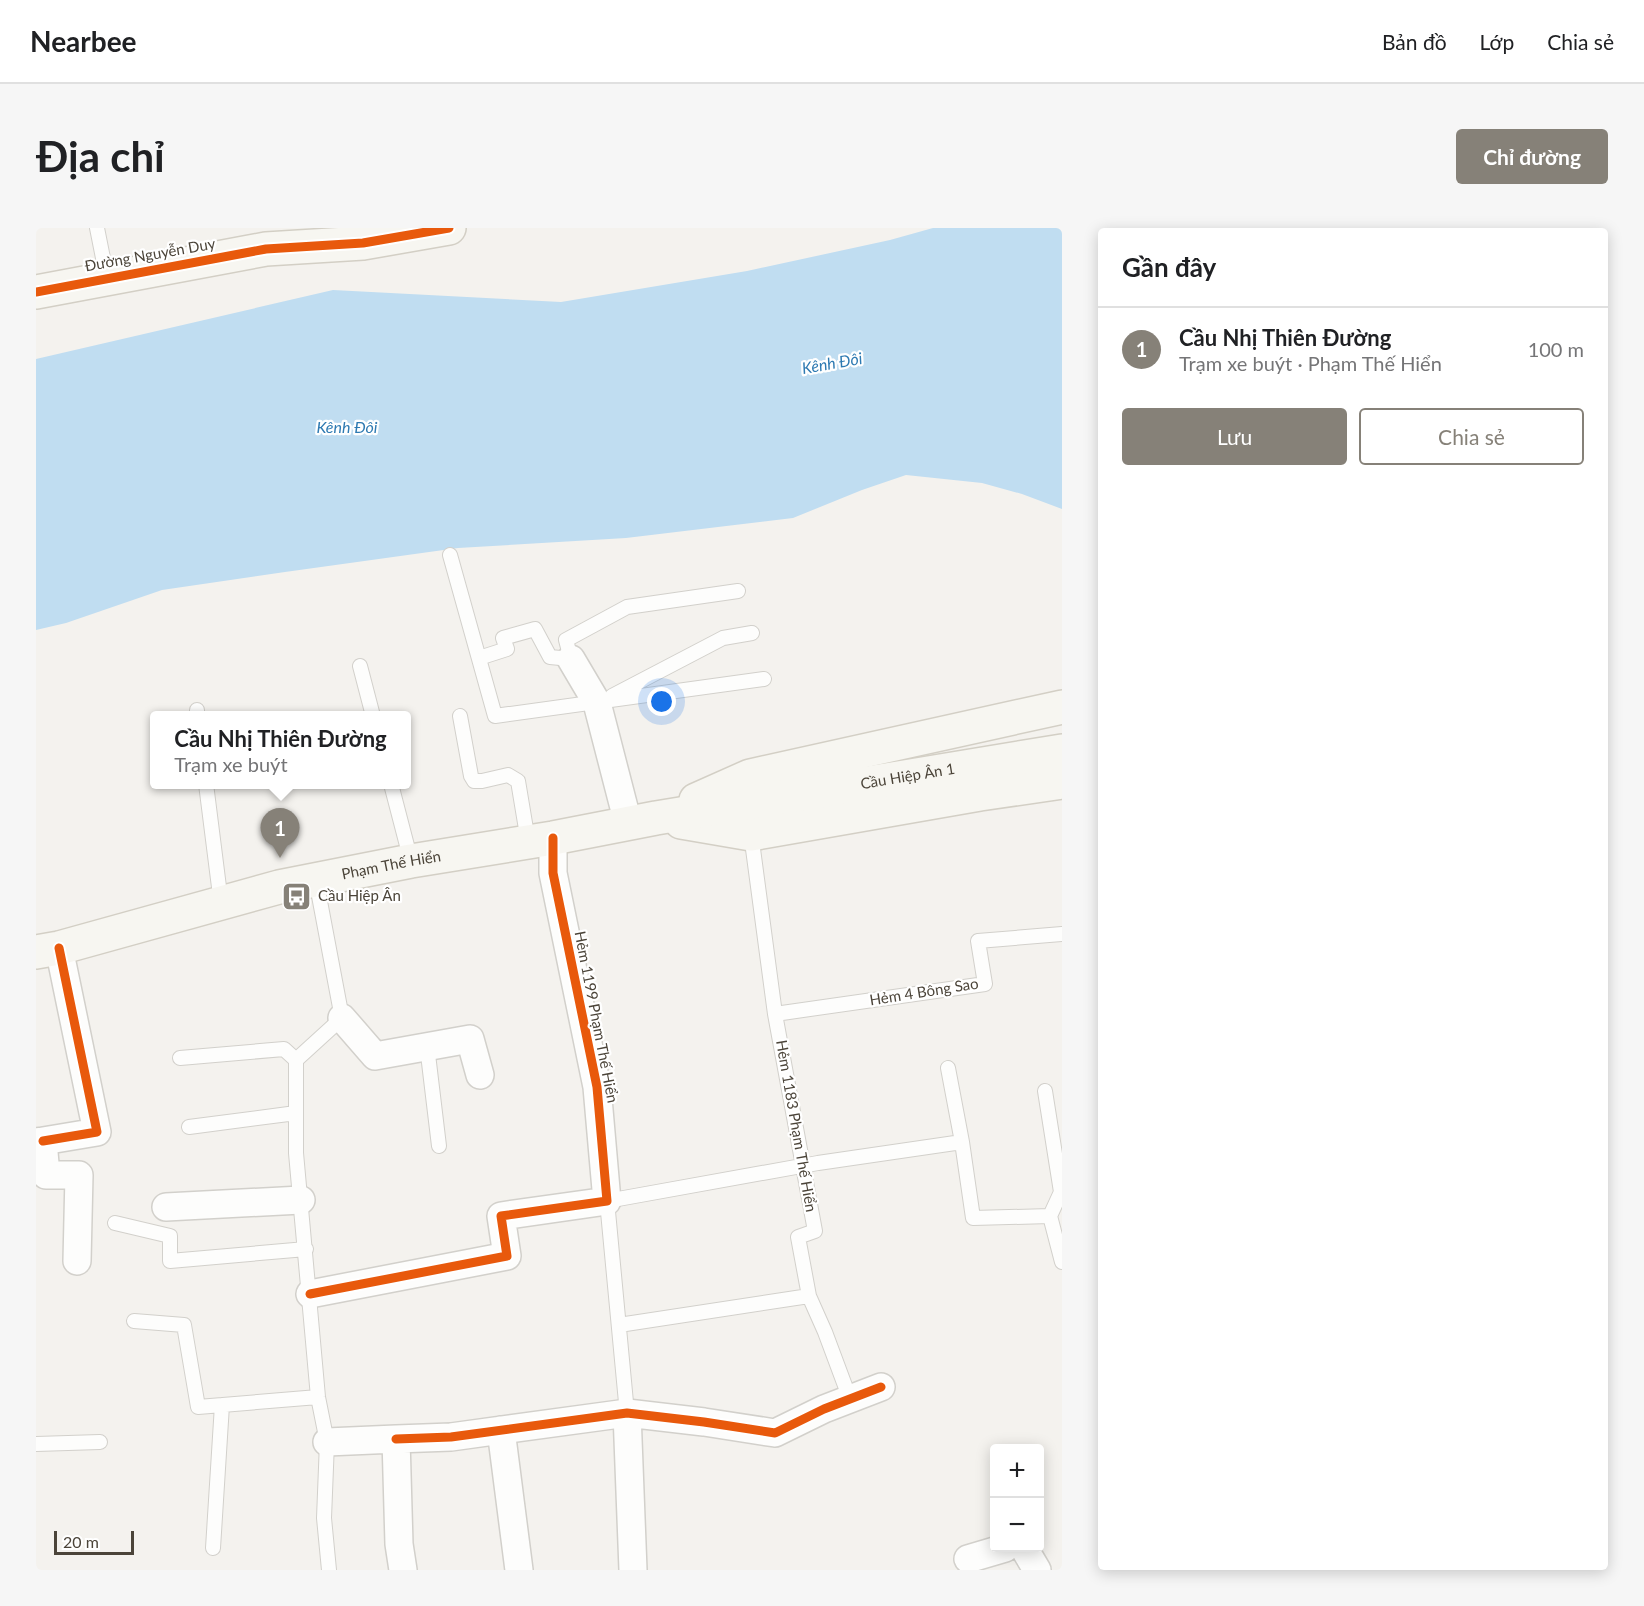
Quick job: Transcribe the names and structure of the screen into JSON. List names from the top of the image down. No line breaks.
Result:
{"streets":{"main road":["Đường Nguyễn Duy","Cầu Hiệp Ân 1","Phạm Thế Hiển"],"street":["Hẻm 1199 Phạm Thế Hiển"],"lane":["Hẻm 4 Bông Sao","Hẻm 1183 Phạm Thế Hiển"]},"crossings":[["Cầu Hiệp Ân 1","Phạm Thế Hiển"],["Cầu Hiệp Ân 1","Hẻm 1183 Phạm Thế Hiển"],["Phạm Thế Hiển","Hẻm 1199 Phạm Thế Hiển"],["Phạm Thế Hiển","Hẻm 1183 Phạm Thế Hiển"],["Hẻm 4 Bông Sao","Hẻm 1183 Phạm Thế Hiển"]],"water":["Kênh Đôi"],"places":{"bus stop":["Cầu Hiệp Ân"]},"scale_bar":"20 m","page":{"header":"Nearbee","nav":["Bản đồ","Lớp","Chia sẻ"],"buttons":["Chỉ đường",["Lưu","Chia sẻ"]],"title":"Địa chỉ","heading":"Gần đây","list":[{"mark":"1","name":"Cầu Nhị Thiên Đường","note":"Trạm xe buýt · Phạm Thế Hiển","value":"100 m"}],"popup":["Cầu Nhị Thiên Đường","Trạm xe buýt"],"pins":"1","map_buttons":["+","−"],"scale":"20 m"}}
